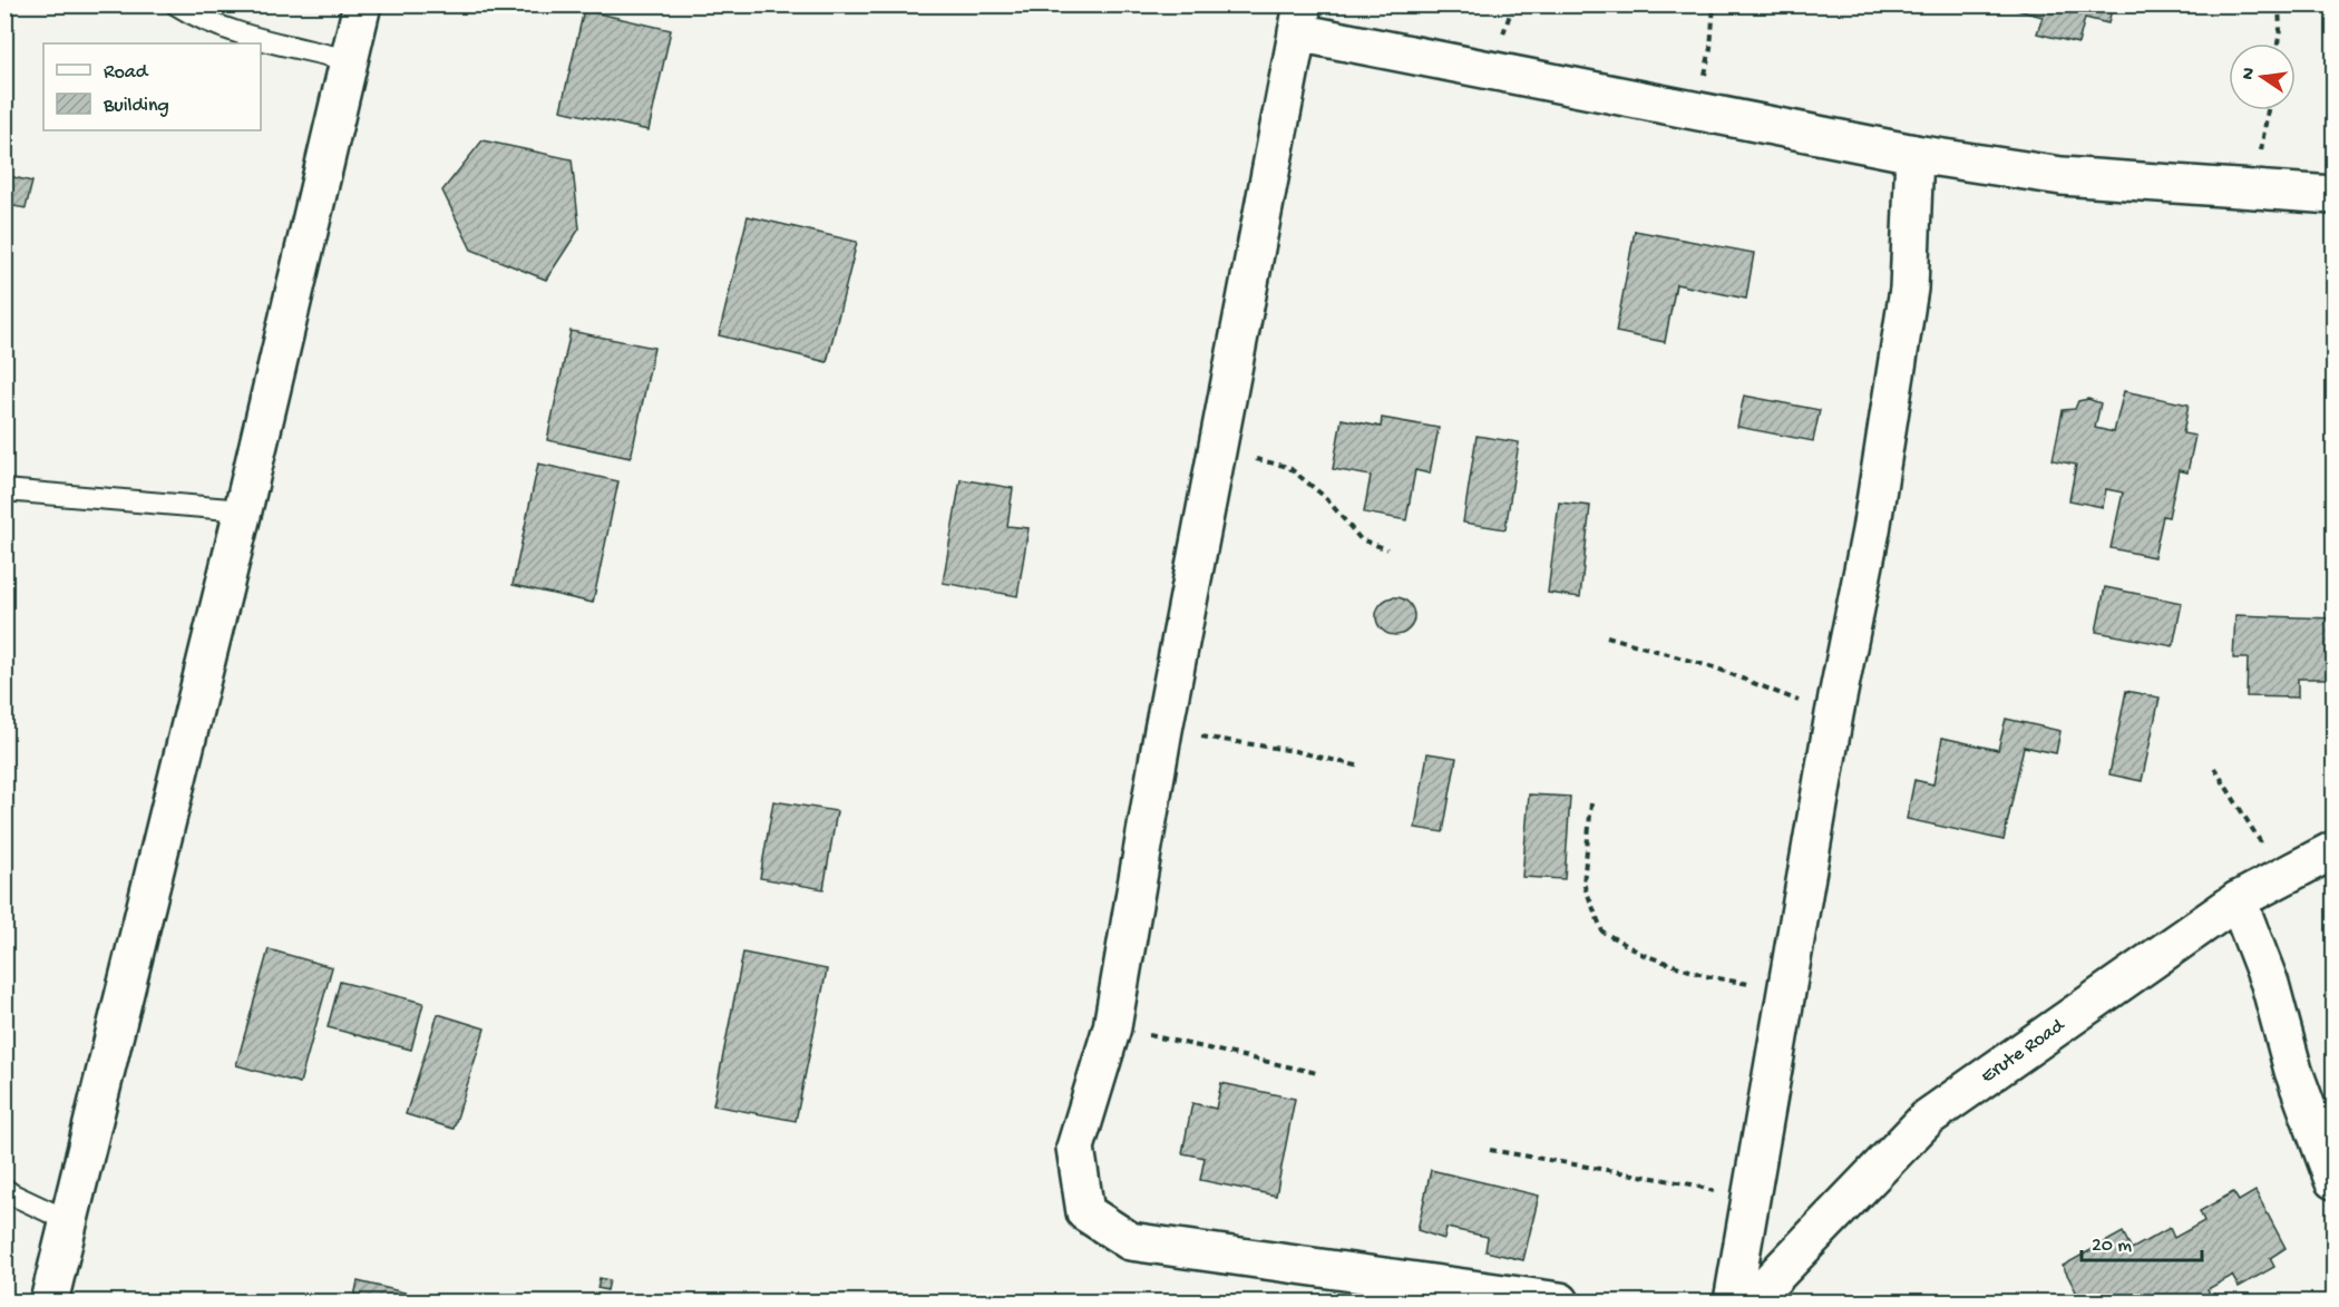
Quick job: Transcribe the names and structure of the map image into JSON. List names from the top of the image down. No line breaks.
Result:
{"streets":{"street":["Erute Road"]},"legend":["Road","Building"],"scale_bar":"20 m","north":"left"}
